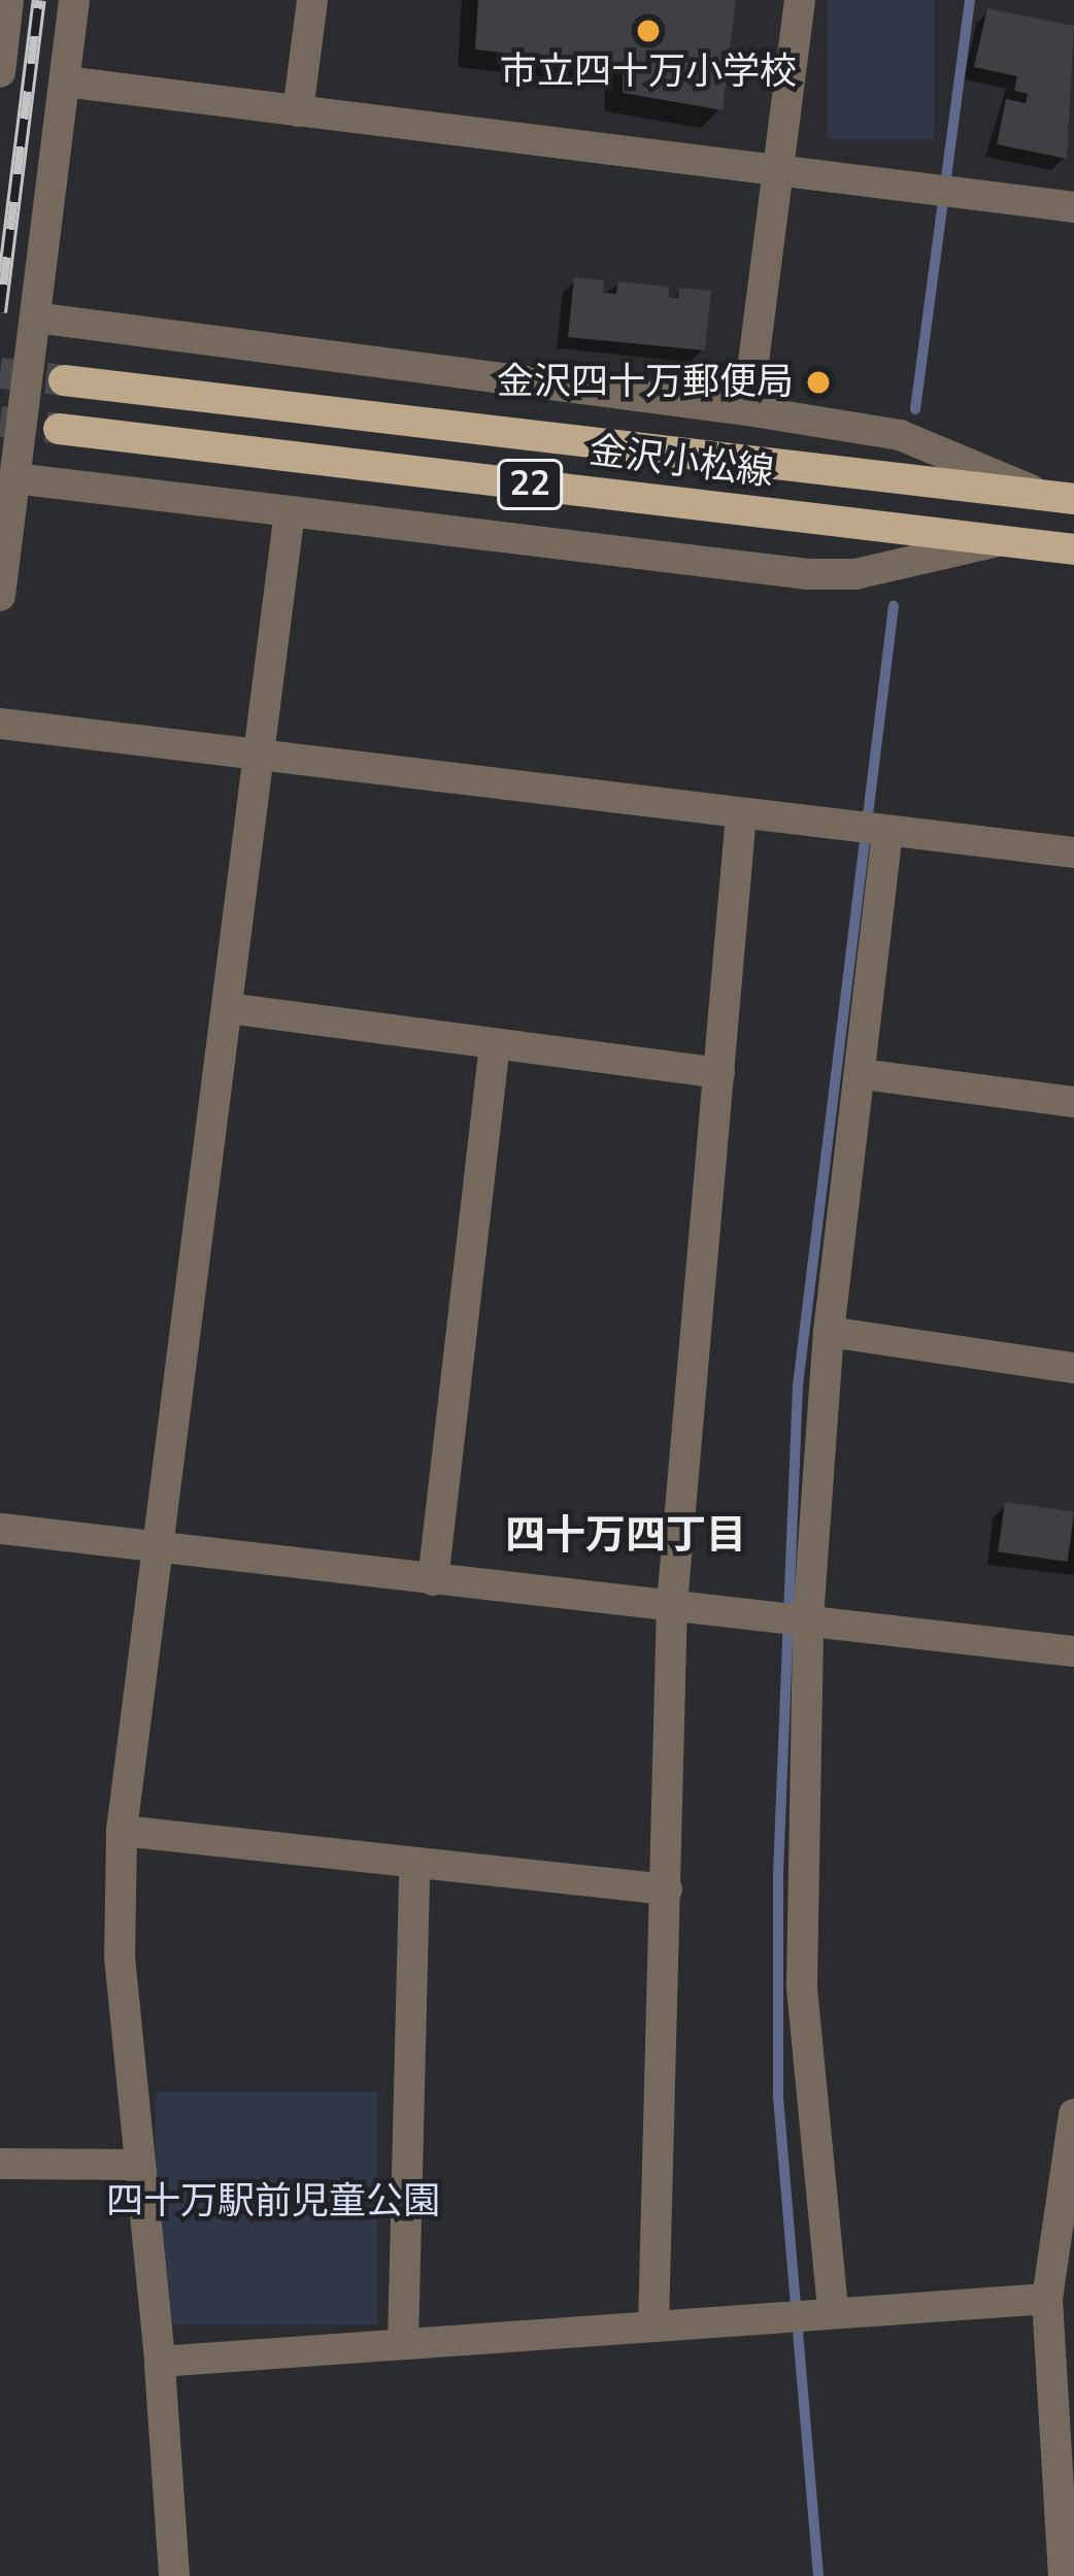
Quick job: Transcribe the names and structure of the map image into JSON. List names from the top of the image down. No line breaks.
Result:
{"streets":{"main road":["金沢小松線","22"]},"districts":["四十万四丁目"],"parks":["四十万駅前児童公園"],"places":["市立四十万小学校","金沢四十万郵便局"]}
